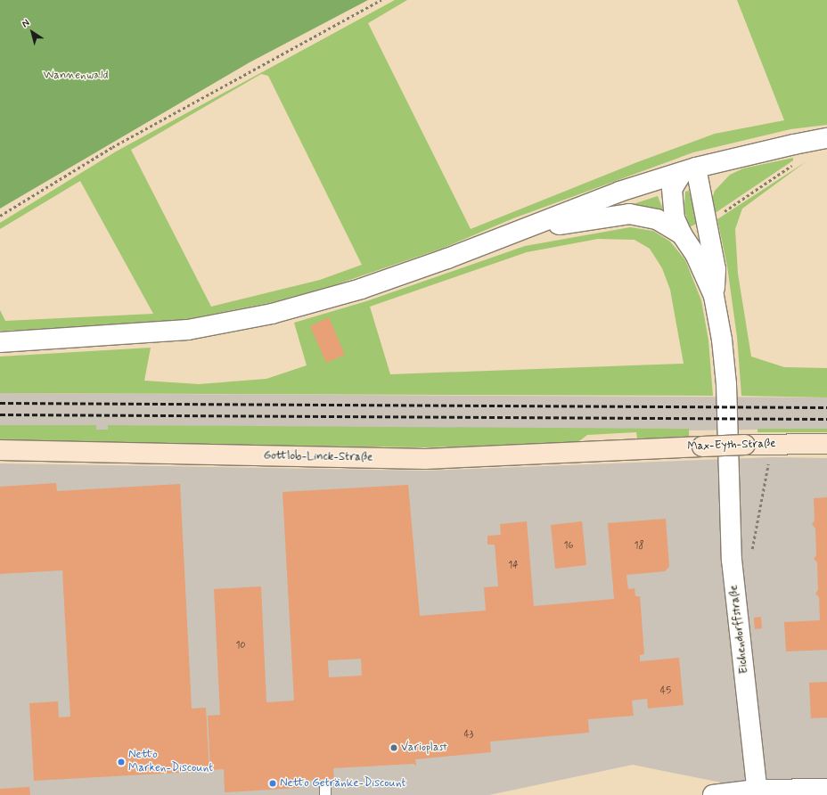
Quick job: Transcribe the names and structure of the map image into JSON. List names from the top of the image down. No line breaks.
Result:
{"streets":{"street":["Max-Eyth-Straße","Gottlob-Linck-Straße","Eichendorffstraße"]},"crossings":[["Max-Eyth-Straße","Gottlob-Linck-Straße"]],"parks":["Wannenwald"],"places":["Varioplast","Netto Marken-Discount","Netto Getränke-Discount"],"house_numbers":["16","18","14","10","45","43"],"north":"top left"}
